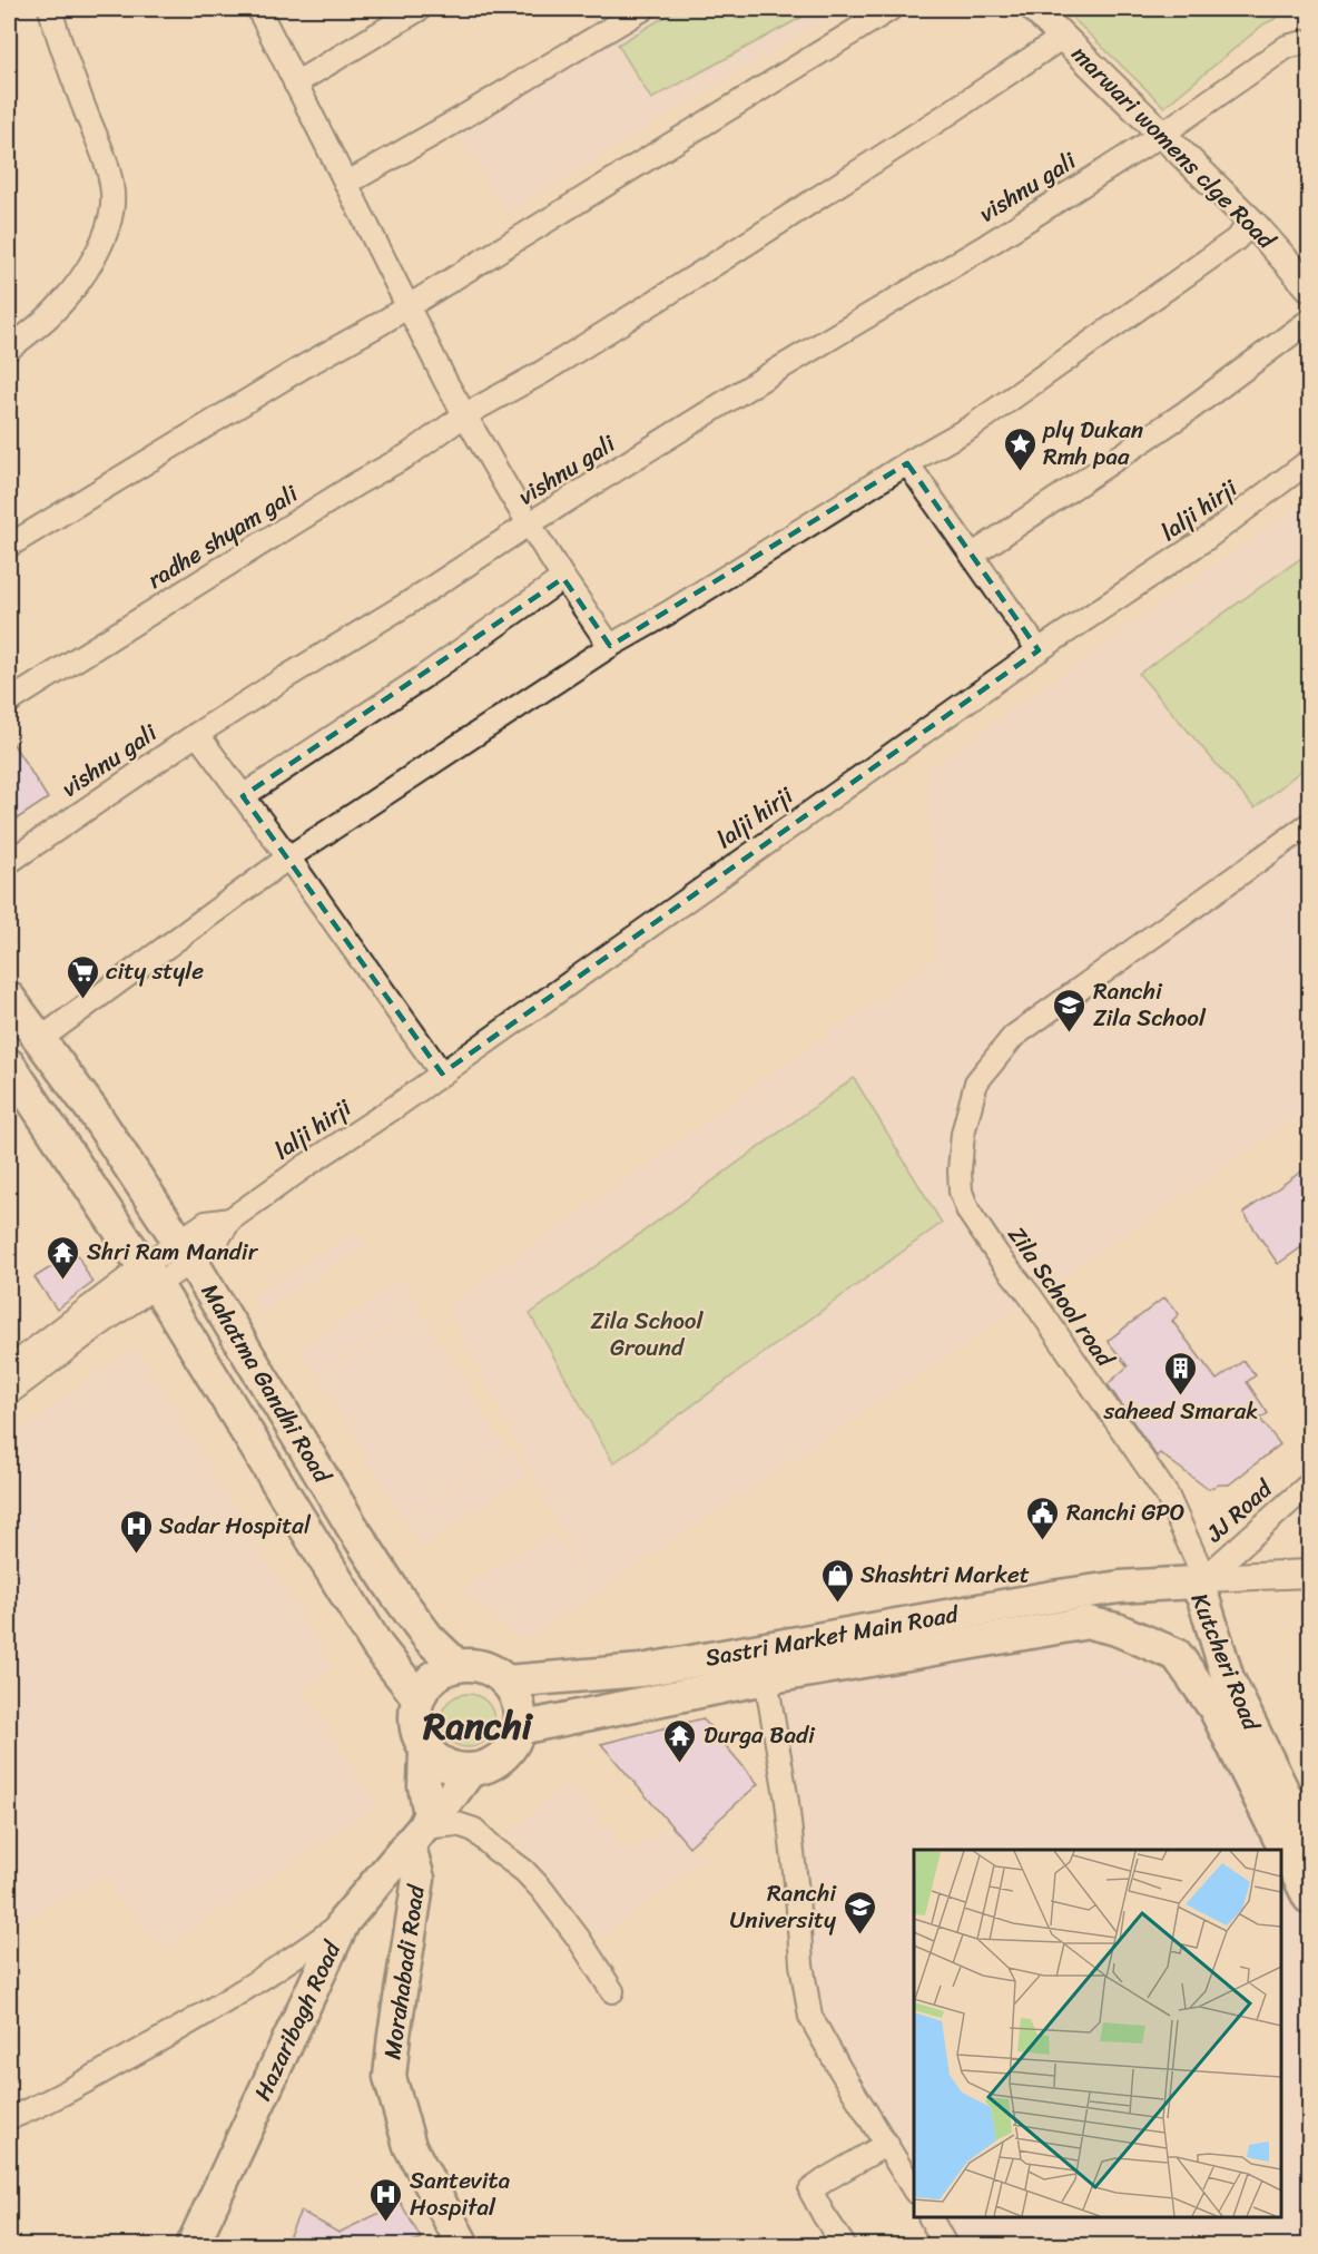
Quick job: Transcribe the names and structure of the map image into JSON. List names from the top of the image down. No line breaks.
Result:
{"streets":{"main road":["Mahatma Gandhi Road","Sastri Market Main Road","Kutcheri Road","Morahabadi Road","Hazaribagh Road"],"street":["marwari womens clge Road","vishnu gali","lalji hirji","radhe shyam gali","Zila School road","JJ Road"]},"crossings":[["marwari womens clge Road","vishnu gali"],["marwari womens clge Road","radhe shyam gali"],["lalji hirji","Mahatma Gandhi Road"],["Zila School road","JJ Road"],["Zila School road","Kutcheri Road"],["Mahatma Gandhi Road","Sastri Market Main Road"],["Mahatma Gandhi Road","Hazaribagh Road"],["JJ Road","Kutcheri Road"],["Sastri Market Main Road","Kutcheri Road"],["Sastri Market Main Road","Hazaribagh Road"],["Morahabadi Road","Hazaribagh Road"]],"districts":["Ranchi"],"parks":["Zila School Ground"],"places":{"place":["ply Dukan Rmh paa"],"supermarket":["city style"],"school or university":["Ranchi Zila School","Ranchi University"],"temple":["Shri Ram Mandir","Durga Badi"],"building":["saheed Smarak"],"public building":["Ranchi GPO"],"hospital":["Sadar Hospital","Santevita Hospital"],"shop":["Shashtri Market"]}}
